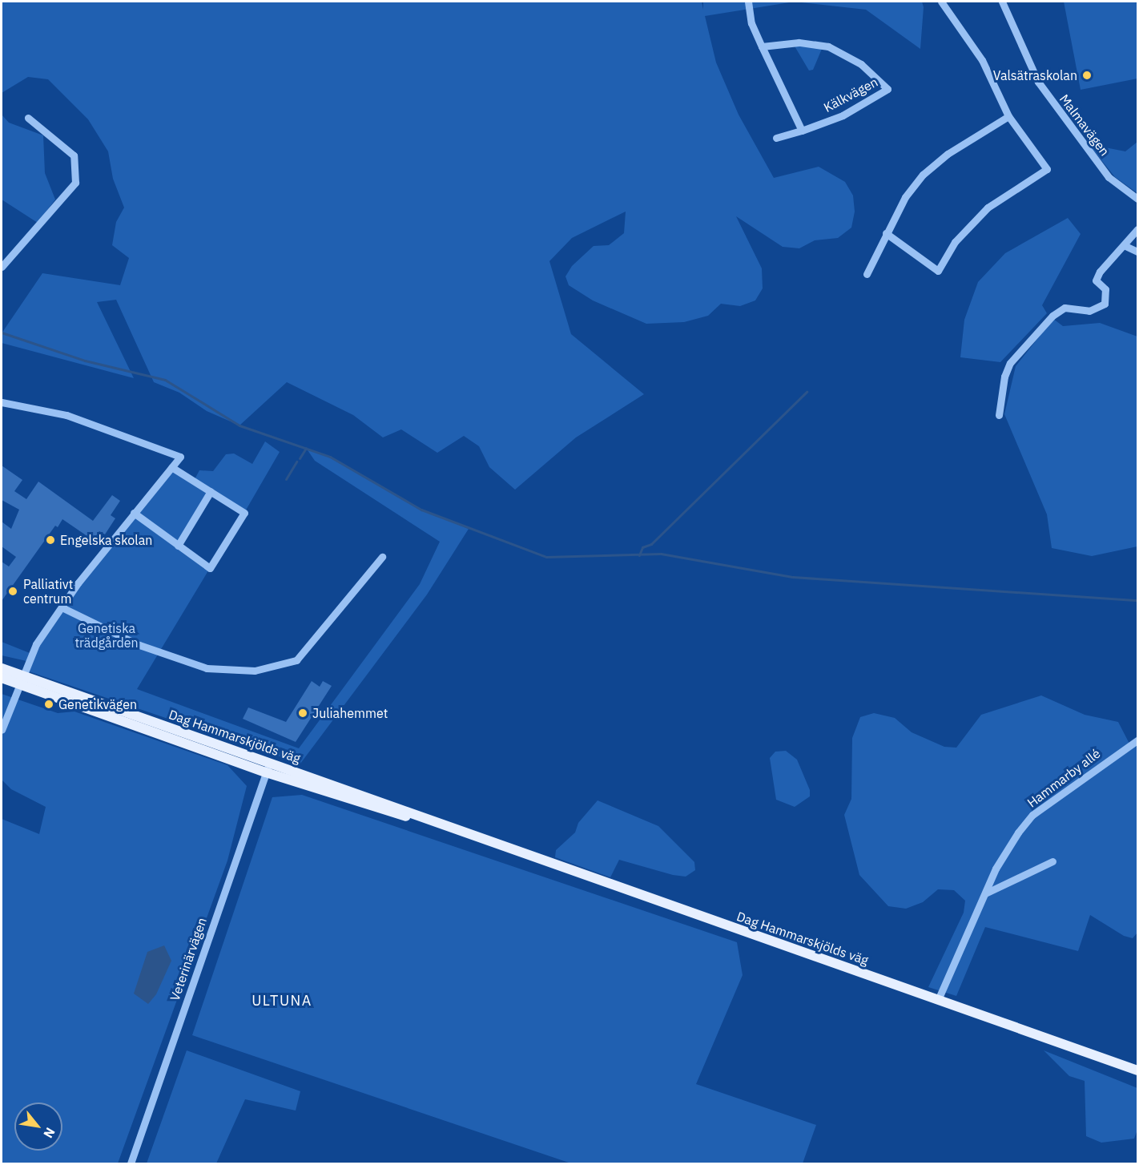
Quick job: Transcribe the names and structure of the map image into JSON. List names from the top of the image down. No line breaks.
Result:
{"streets":{"main road":["Dag Hammarskjölds väg"],"street":["Kälkvägen","Malmavägen","Hammarby allé","Veterinärvägen"]},"crossings":[["Dag Hammarskjölds väg","Hammarby allé"],["Dag Hammarskjölds väg","Veterinärvägen"]],"districts":["ULTUNA"],"parks":["Genetiska trädgården"],"places":["Valsätraskolan","Engelska skolan","Palliativt centrum","Genetikvägen","Juliahemmet"],"north":"bottom right"}
